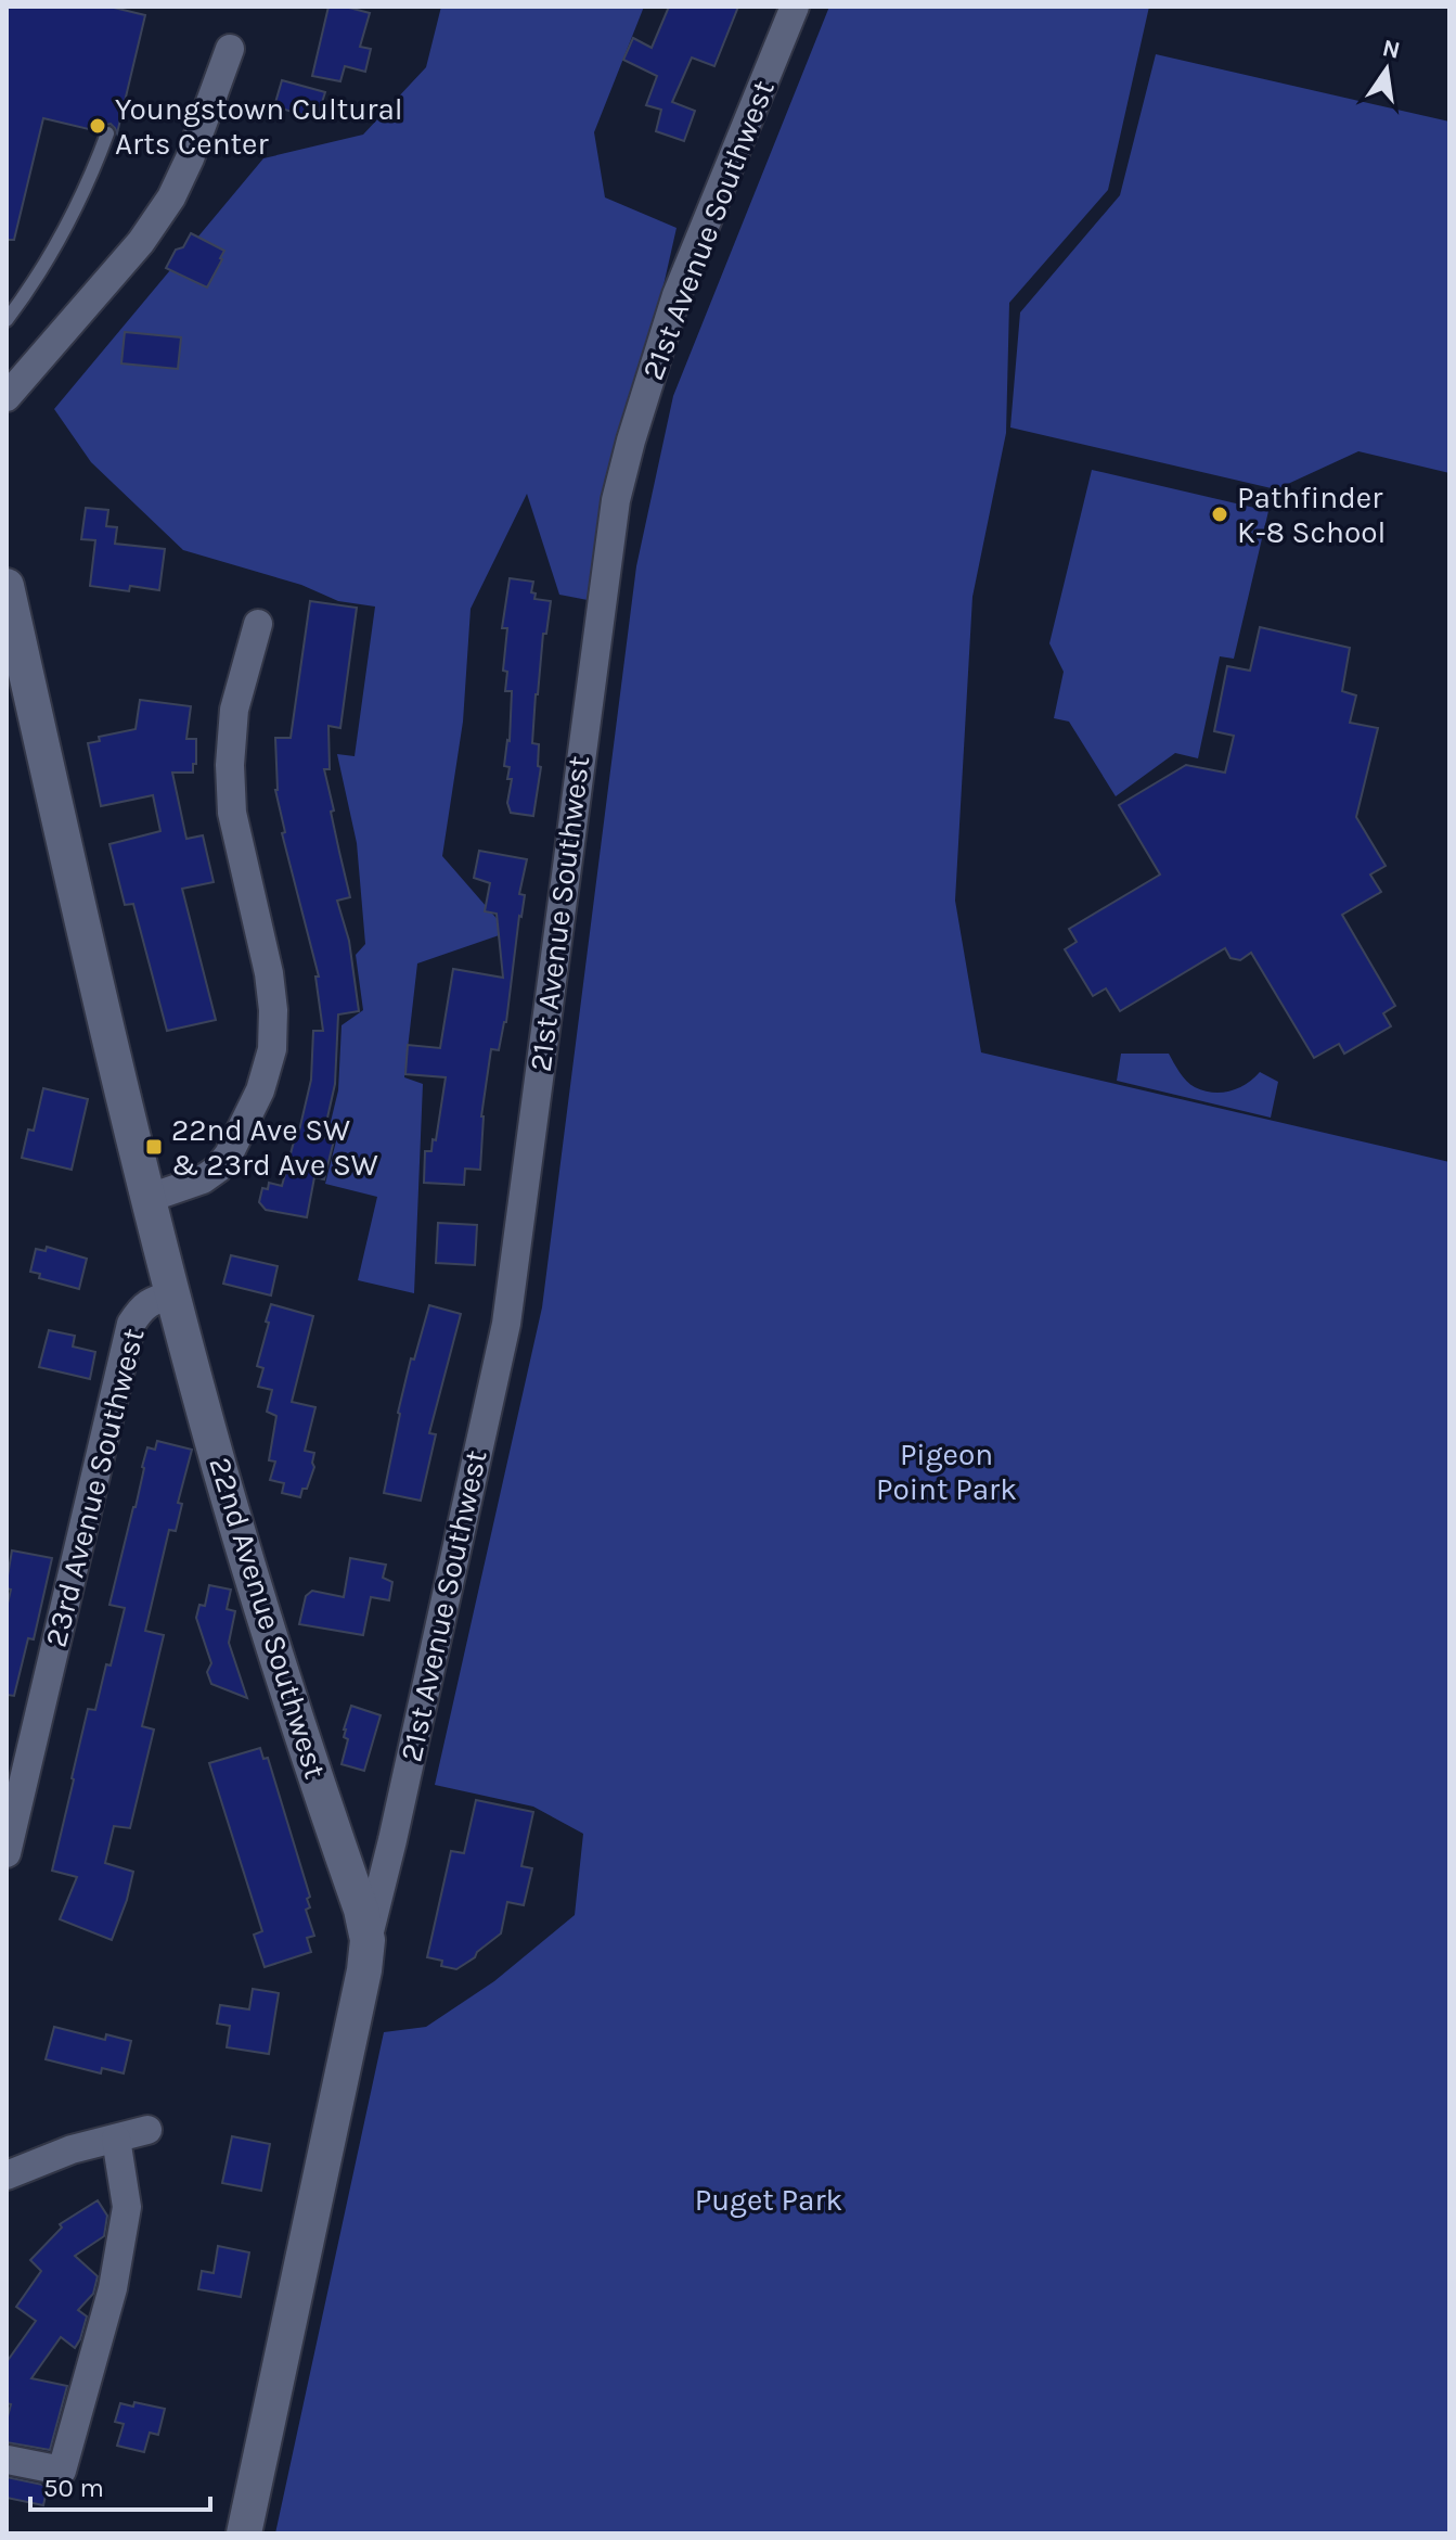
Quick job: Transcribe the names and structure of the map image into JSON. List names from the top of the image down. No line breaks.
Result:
{"streets":{"street":["21st Avenue Southwest","23rd Avenue Southwest","22nd Avenue Southwest"]},"crossings":[["21st Avenue Southwest","22nd Avenue Southwest"],["23rd Avenue Southwest","22nd Avenue Southwest"]],"parks":["Pigeon Point Park","Puget Park"],"places":{"other":["Youngstown Cultural Arts Center","Pathfinder K-8 School"],"transit":["22nd Ave SW & 23rd Ave SW"]},"scale_bar":"50 m","north":"top"}
